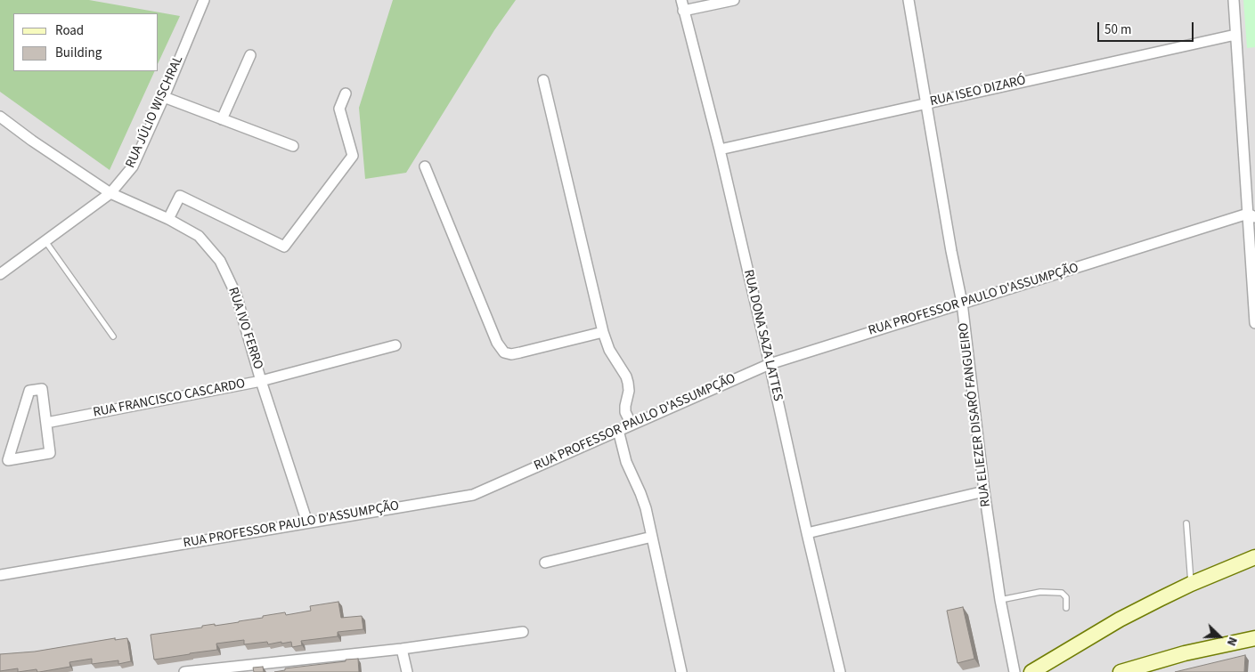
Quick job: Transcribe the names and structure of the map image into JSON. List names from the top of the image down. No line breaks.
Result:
{"streets":{"street":["RUA ISEO DIZARÓ","RUA JÚLIO WISCHRAL","RUA PROFESSOR PAULO D'ASSUMPÇÃO","RUA IVO FERRO","RUA DONA SAZA LATTES","RUA FRANCISCO CASCARDO","RUA ELIEZER DISARÓ FANGUEIRO"]},"crossings":[["RUA ISEO DIZARÓ","RUA DONA SAZA LATTES"],["RUA ISEO DIZARÓ","RUA ELIEZER DISARÓ FANGUEIRO"],["RUA JÚLIO WISCHRAL","RUA IVO FERRO"],["RUA PROFESSOR PAULO D'ASSUMPÇÃO","RUA IVO FERRO"],["RUA PROFESSOR PAULO D'ASSUMPÇÃO","RUA DONA SAZA LATTES"],["RUA PROFESSOR PAULO D'ASSUMPÇÃO","RUA ELIEZER DISARÓ FANGUEIRO"],["RUA IVO FERRO","RUA FRANCISCO CASCARDO"]],"legend":["Road","Building"],"scale_bar":"50 m","north":"right"}
